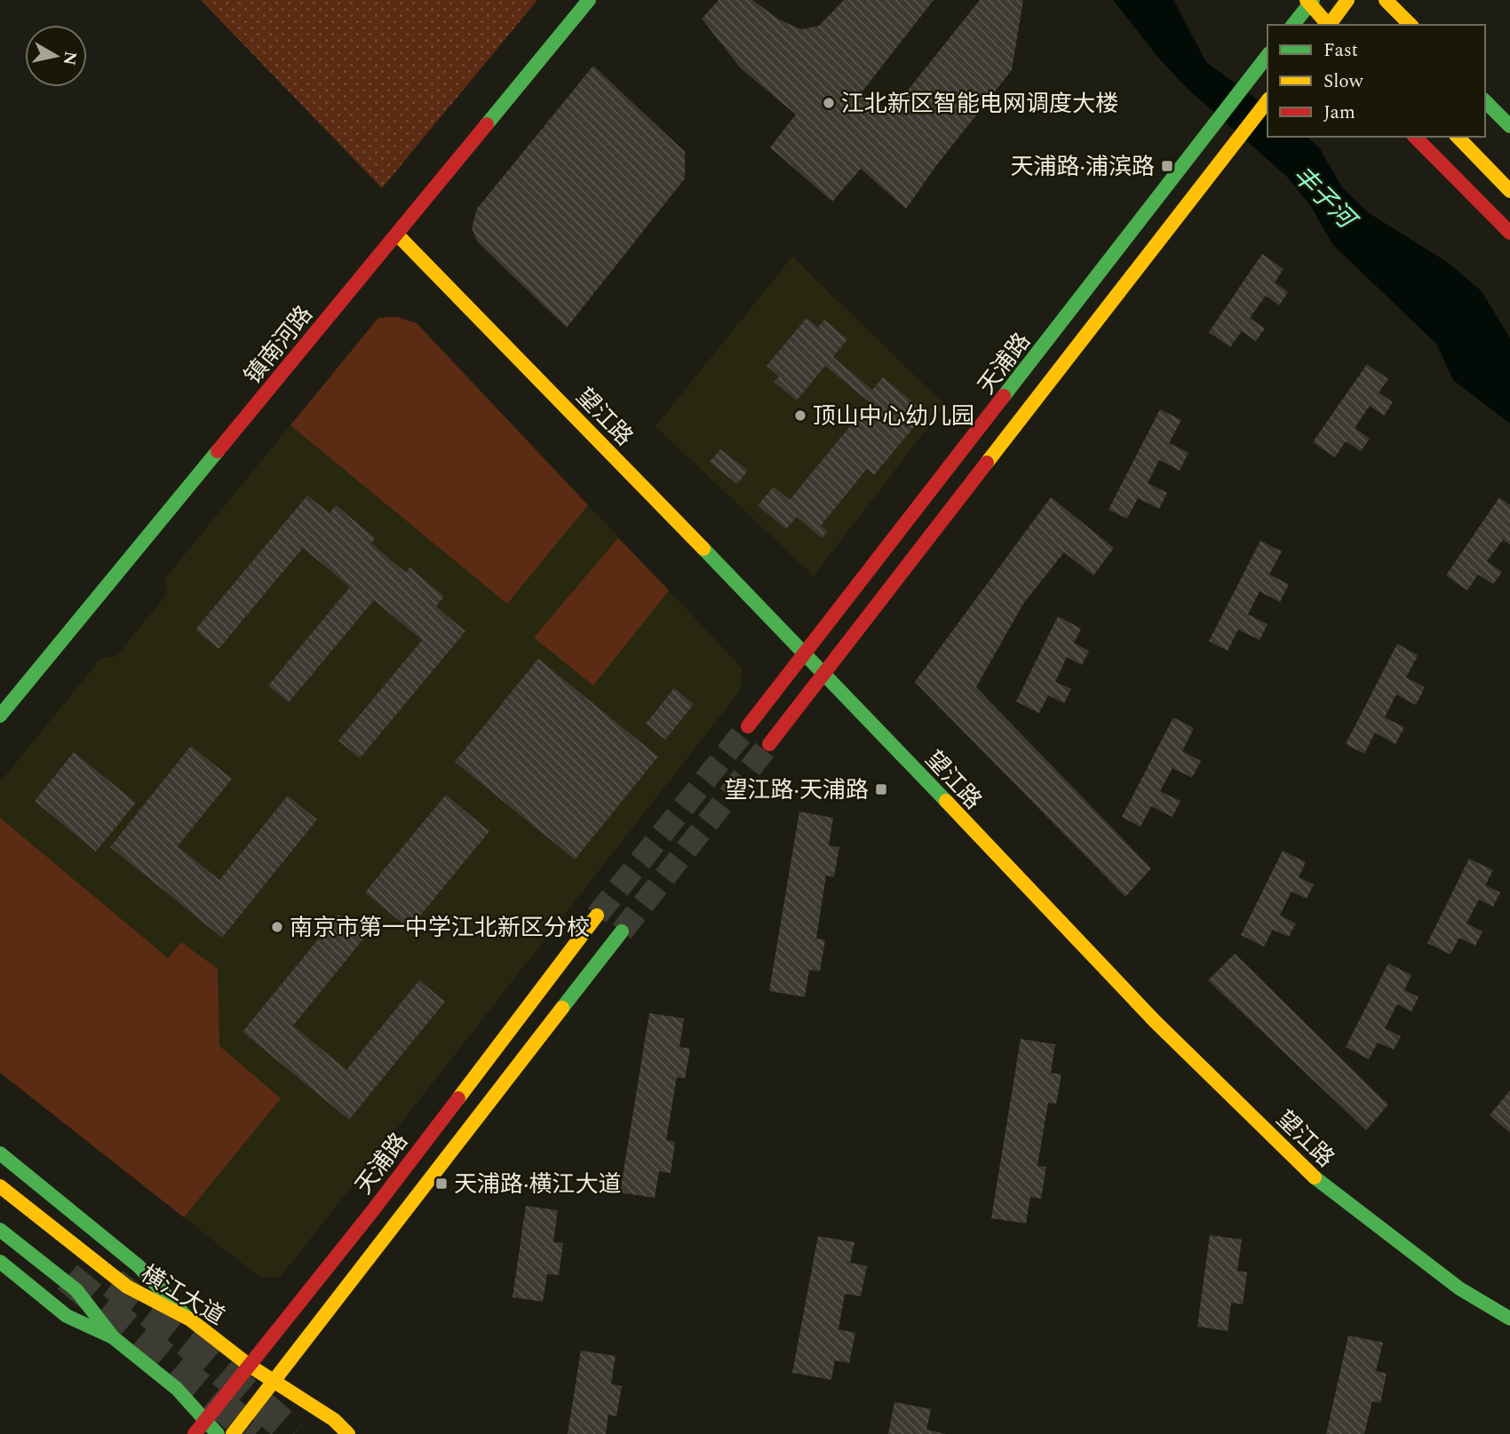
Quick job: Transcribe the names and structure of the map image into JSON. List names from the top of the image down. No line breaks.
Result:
{"streets":{"main road":["镇南河路","天浦路","望江路","横江大道"]},"crossings":[["镇南河路","望江路"],["天浦路","望江路"],["天浦路","横江大道"]],"water":["丰子河"],"places":{"other":["江北新区智能电网调度大楼","顶山中心幼儿园","南京市第一中学江北新区分校"],"transit":["天浦路·浦滨路","望江路·天浦路","天浦路·横江大道"]},"legend":["Fast","Slow","Jam"],"north":"right"}
